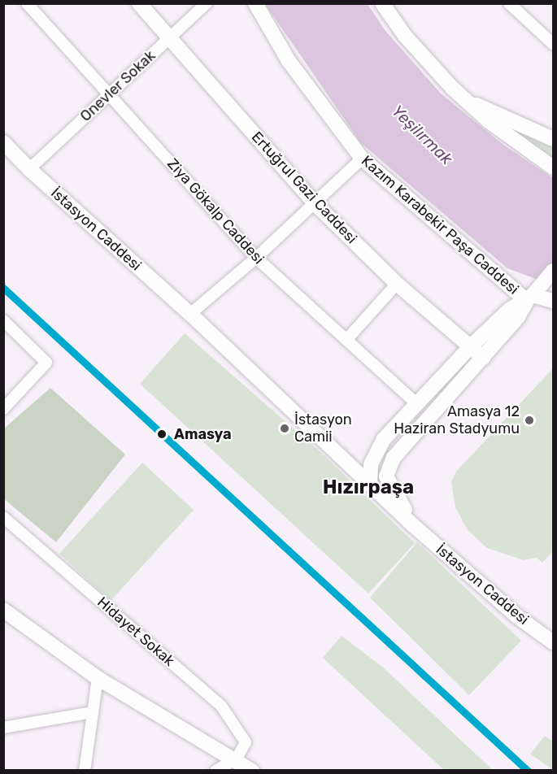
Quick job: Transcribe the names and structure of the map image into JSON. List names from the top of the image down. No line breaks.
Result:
{"streets":{"street":["Onevler Sokak","Ertuğrul Gazi Caddesi","Ziya Gökalp Caddesi","Kazım Karabekir Paşa Caddesi","İstasyon Caddesi","Hidayet Sokak"]},"crossings":[["Onevler Sokak","Ertuğrul Gazi Caddesi"],["Onevler Sokak","Ziya Gökalp Caddesi"],["Onevler Sokak","İstasyon Caddesi"]],"districts":["Hızırpaşa"],"water":["Yeşilırmak"],"places":["Amasya 12 Haziran Stadyumu","İstasyon Camii","Amasya"]}
